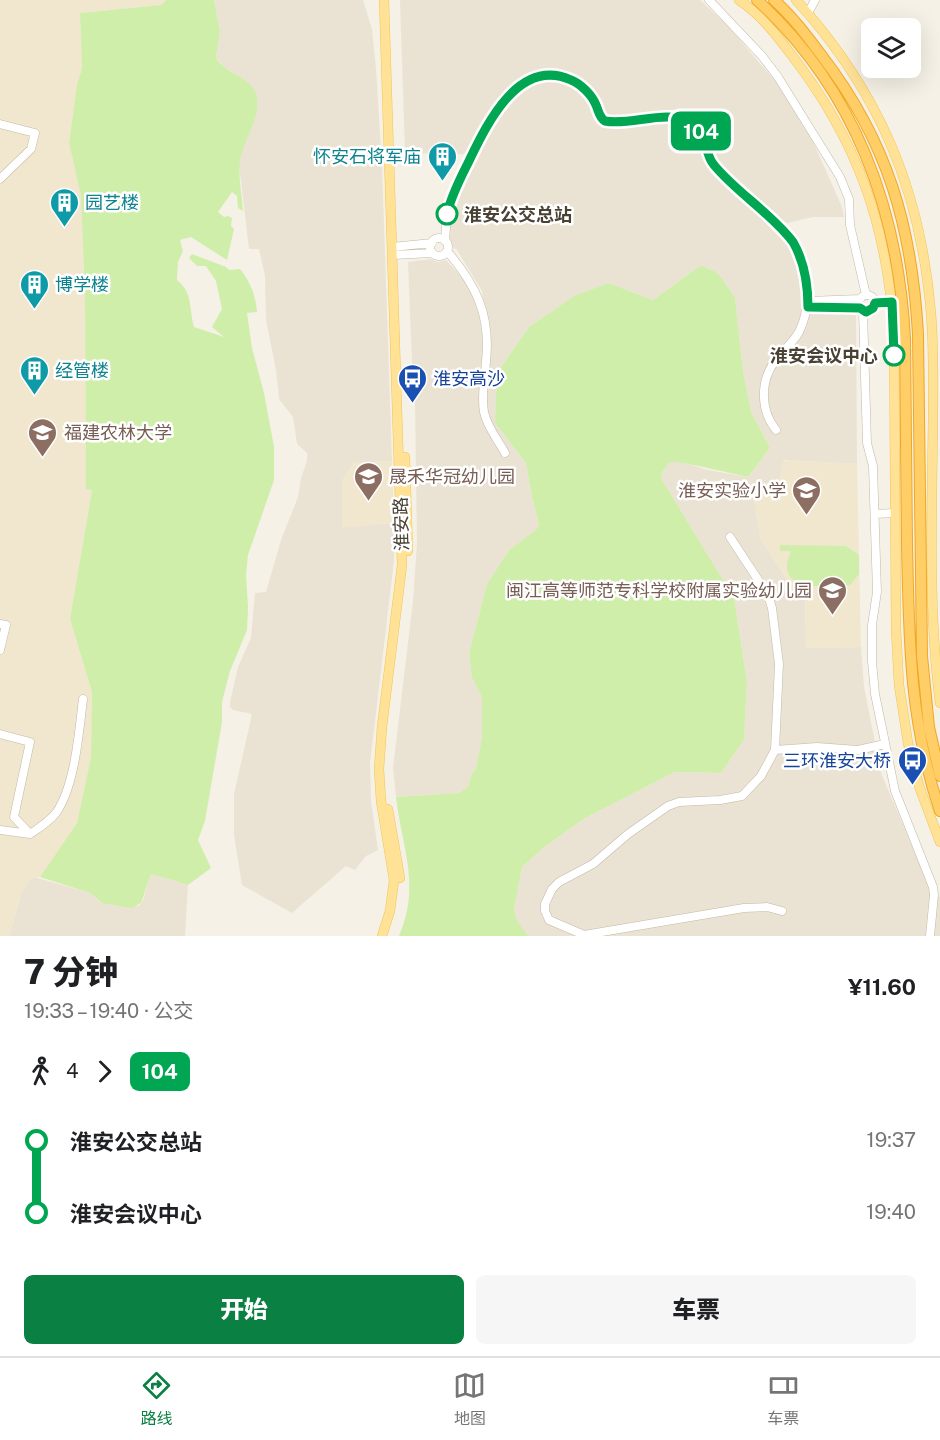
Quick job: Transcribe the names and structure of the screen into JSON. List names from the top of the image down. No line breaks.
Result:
{"streets":{"main road":["淮安路"]},"places":{"building":["怀安石将军庙","园艺楼","博学楼","经管楼"],"other":["淮安公交总站","淮安会议中心"],"bus stop":["淮安高沙","三环淮安大桥"],"school or university":["福建农林大学","晟禾华冠幼儿园","淮安实验小学","闽江高等师范专科学校附属实验幼儿园"]},"lines":["bus line 104"],"page":{"on_map":"104","heading":["7 分钟","19:33 – 19:40 · 公交","¥11.60"],"legs":["4","104"],"list":[{"name":"淮安公交总站","value":"19:37"},{"name":"淮安会议中心","value":"19:40"}],"buttons":["开始","车票"],"tabs":["路线","地图","车票"]}}
